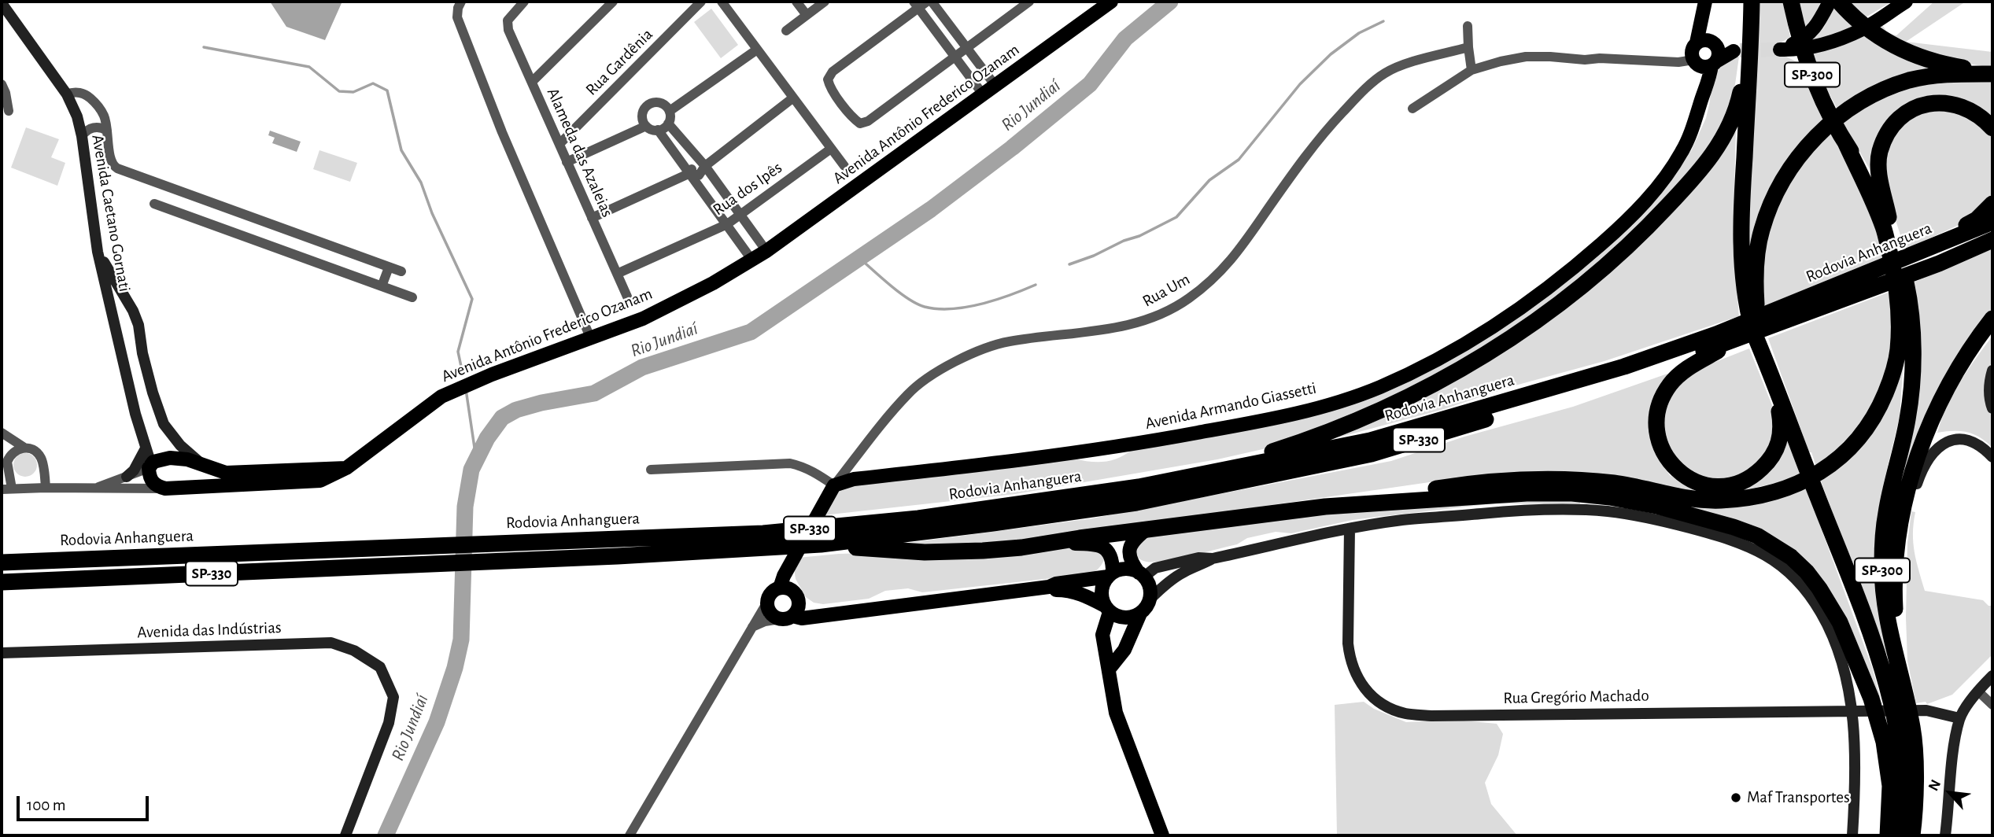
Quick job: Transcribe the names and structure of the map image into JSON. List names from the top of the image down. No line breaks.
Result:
{"streets":{"highway":["SP-300","Rodovia Anhanguera","SP-330"],"main road":["Avenida Antônio Frederico Ozanam","Avenida Caetano Gornati","Avenida Armando Giassetti","Avenida das Indústrias","Rua Gregório Machado"],"street":["Rua Gardênia","Alameda das Azaleias","Rua dos Ipês","Rua Um"]},"crossings":[["Rua Gardênia","Alameda das Azaleias"],["Alameda das Azaleias","Rua dos Ipês"],["Rua Um","Avenida Armando Giassetti"]],"water":["Rio Jundiaí"],"places":["Maf Transportes"],"scale_bar":"100 m","north":"top left"}
